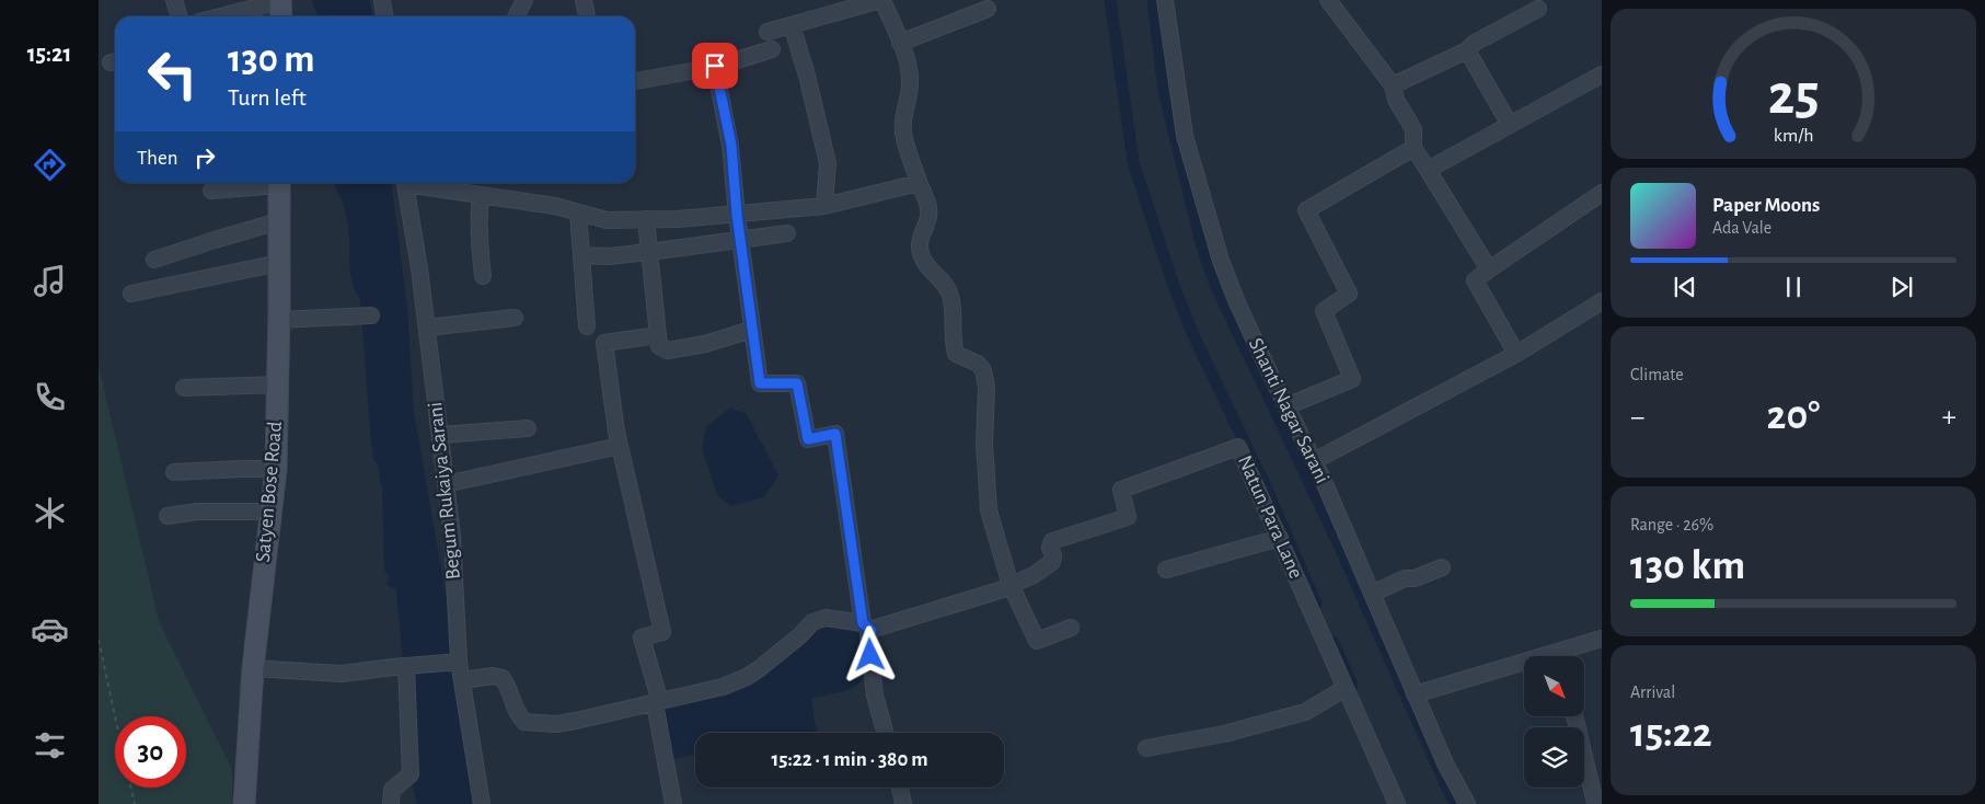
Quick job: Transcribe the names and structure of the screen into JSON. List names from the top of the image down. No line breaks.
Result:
{"streets":{"main road":["Satyen Bose Road"],"street":["Shanti Nagar Sarani","Begum Rukaiya Sarani","Natun Para Lane"]},"north":"bottom right","page":{"tabs":"15:21","turn":["130 m","Turn left"],"then":"Then","song":["Paper Moons","Ada Vale"],"tile":["Climate",["Range · 26%","130 km"],["Arrival","15:22"]],"heat":["−","20°","+"],"limit":"30","trip":"15:22 · 1 min · 380 m","gauge":["25","km/h"]}}
